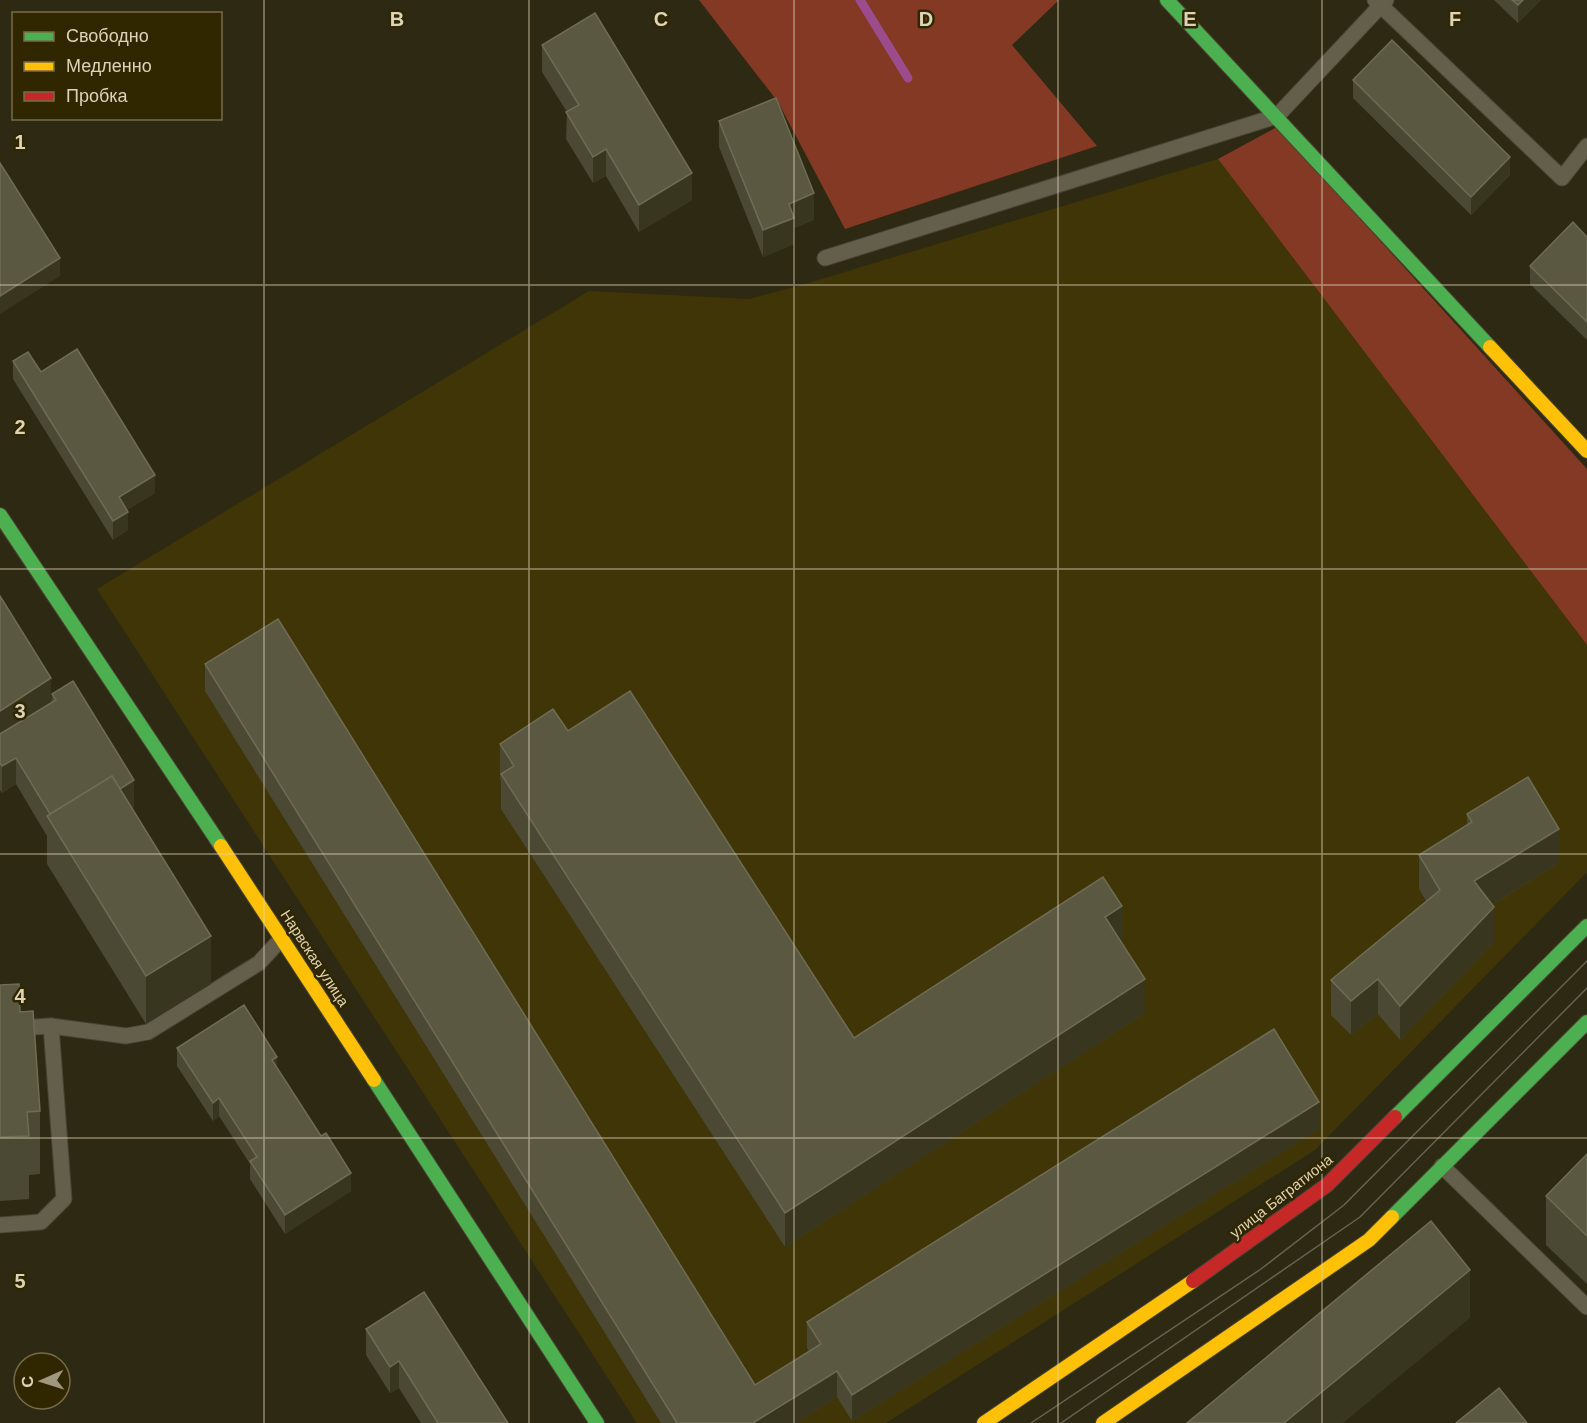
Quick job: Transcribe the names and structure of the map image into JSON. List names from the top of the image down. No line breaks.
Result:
{"streets":{"street":["Нарвская улица","улица Багратиона"]},"legend":["Свободно","Медленно","Пробка"],"north":"left","grid":{"columns":["B","C","D","E","F"],"rows":["1","2","3","4","5"]}}
